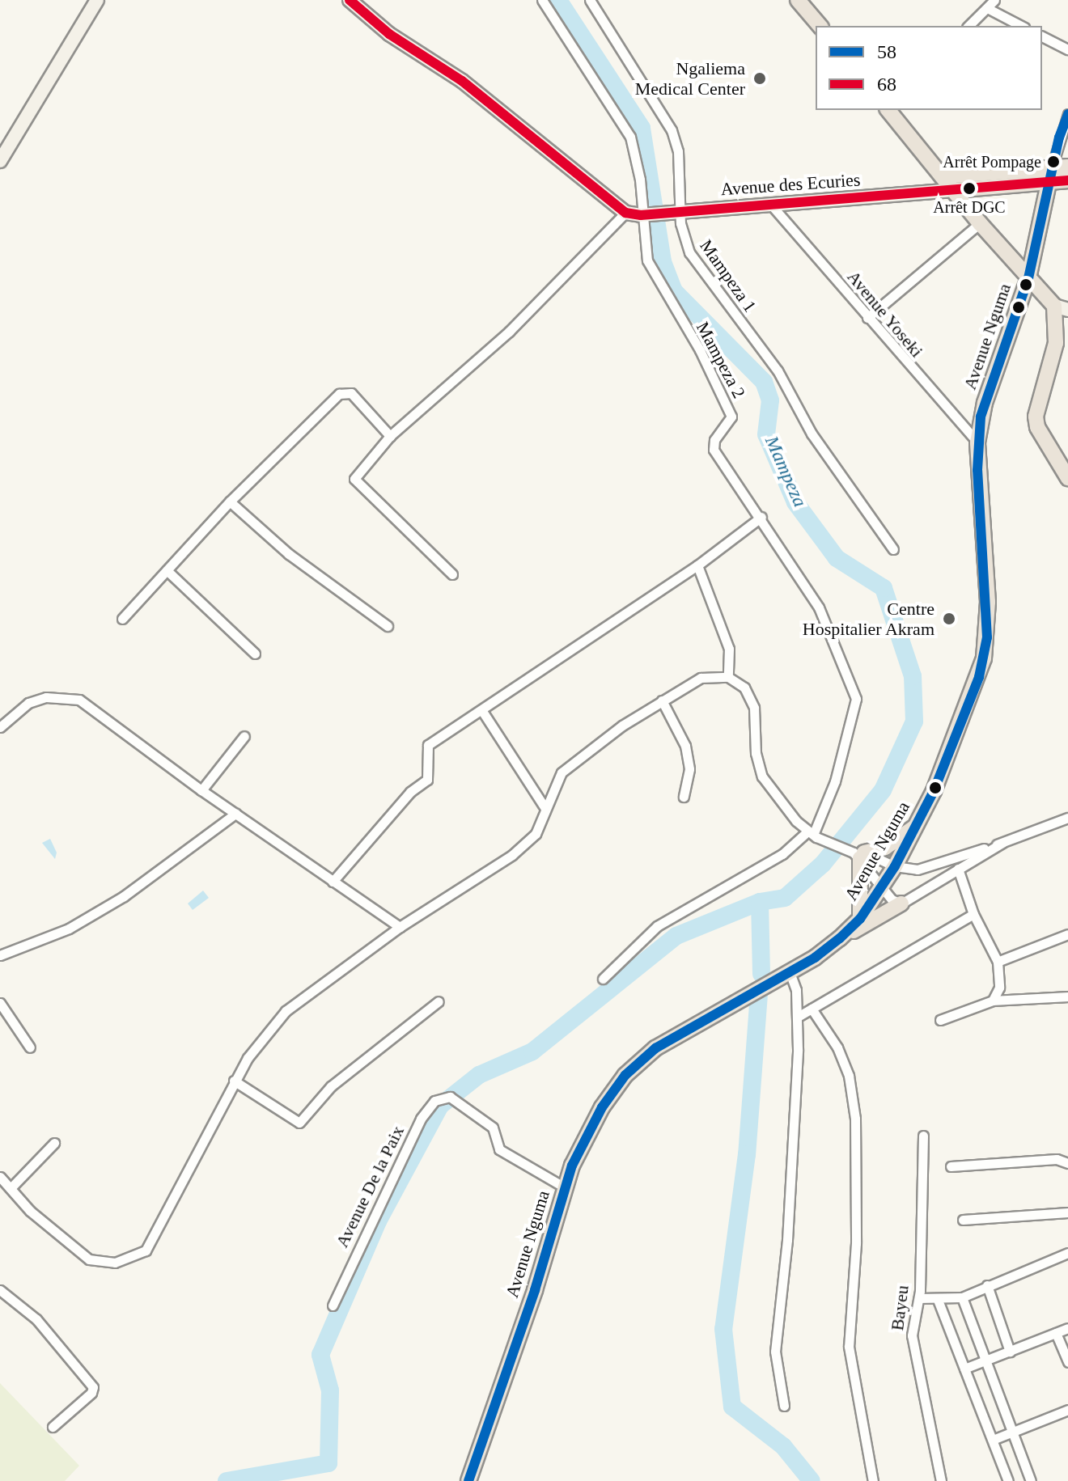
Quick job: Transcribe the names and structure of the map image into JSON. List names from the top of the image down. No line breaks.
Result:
{"streets":{"main road":["Avenue Nguma"],"street":["Avenue des Ecuries","Mampeza 1","Avenue Yoseki","Mampeza 2","Avenue De la Paix","Bayeu"]},"crossings":[["Avenue des Ecuries","Mampeza 1"],["Avenue des Ecuries","Avenue Yoseki"],["Avenue des Ecuries","Mampeza 2"],["Avenue Yoseki","Avenue Nguma"],["Avenue Nguma","Avenue De la Paix"]],"water":["Mampeza"],"places":["Ngaliema Medical Center","Arrêt Pompage","Arrêt DGC","Centre Hospitalier Akram"],"lines":["transit line 68","transit line 58"],"legend":["58","68"]}
